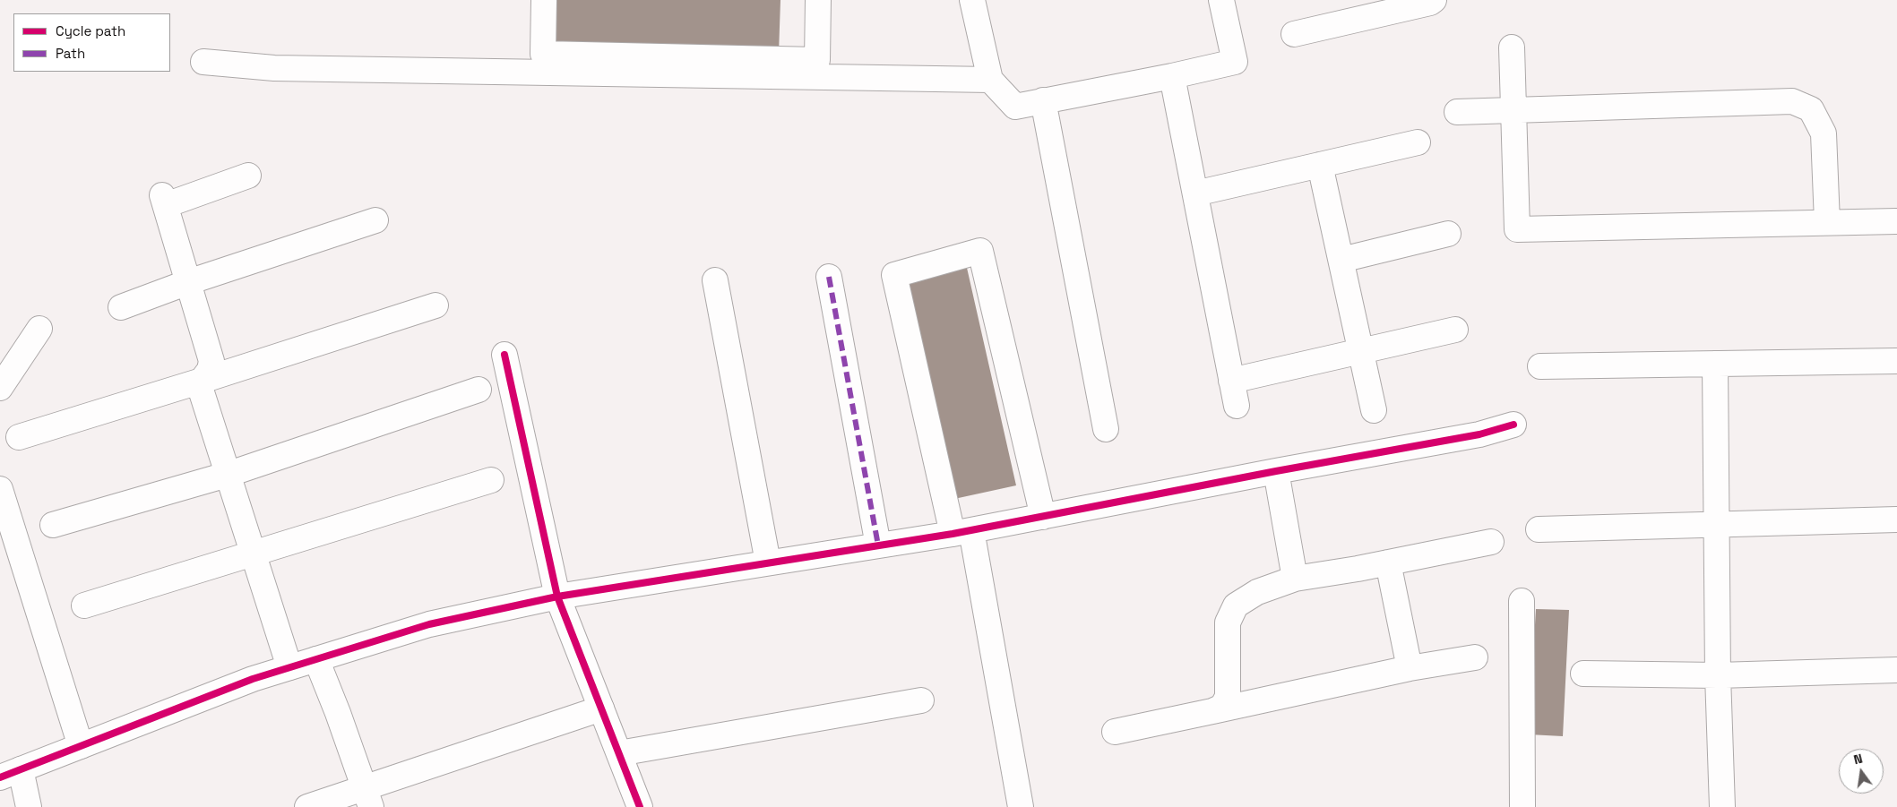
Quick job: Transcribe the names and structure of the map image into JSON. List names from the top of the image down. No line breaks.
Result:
{"legend":["Cycle path","Path"],"north":"top"}
